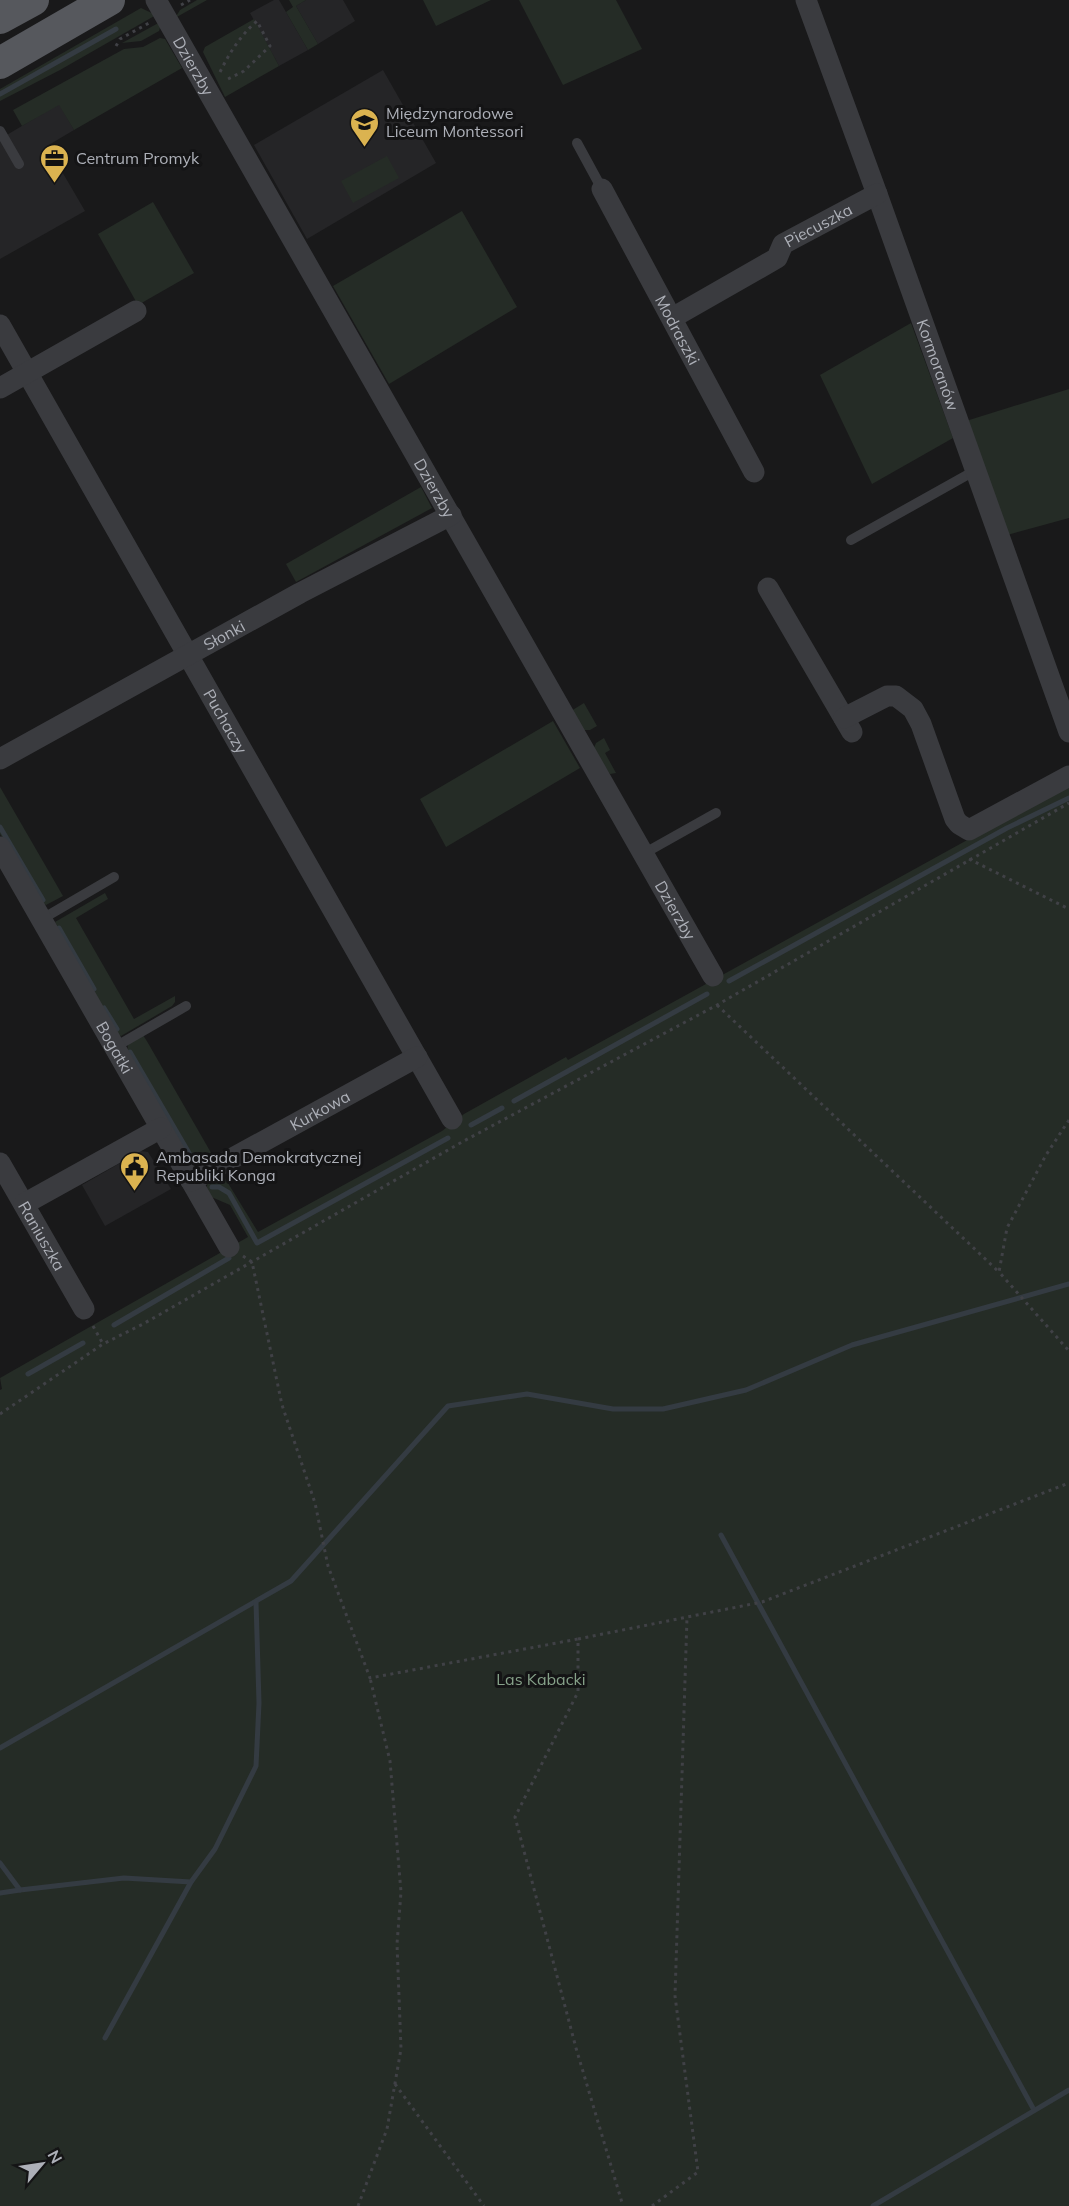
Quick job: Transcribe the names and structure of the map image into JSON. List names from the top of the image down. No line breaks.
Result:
{"streets":{"street":["Dzierzby","Piecuszka","Modraszki","Kormoranów","Słonki","Puchaczy","Bogatki","Kurkowa","Raniuszka"]},"crossings":[["Dzierzby","Słonki"],["Piecuszka","Modraszki"],["Piecuszka","Kormoranów"],["Słonki","Puchaczy"],["Puchaczy","Kurkowa"],["Bogatki","Kurkowa"]],"parks":["Las Kabacki"],"places":{"school or university":["Międzynarodowe Liceum Montessori"],"office":["Centrum Promyk"],"public building":["Ambasada Demokratycznej Republiki Konga"]},"north":"top right"}
